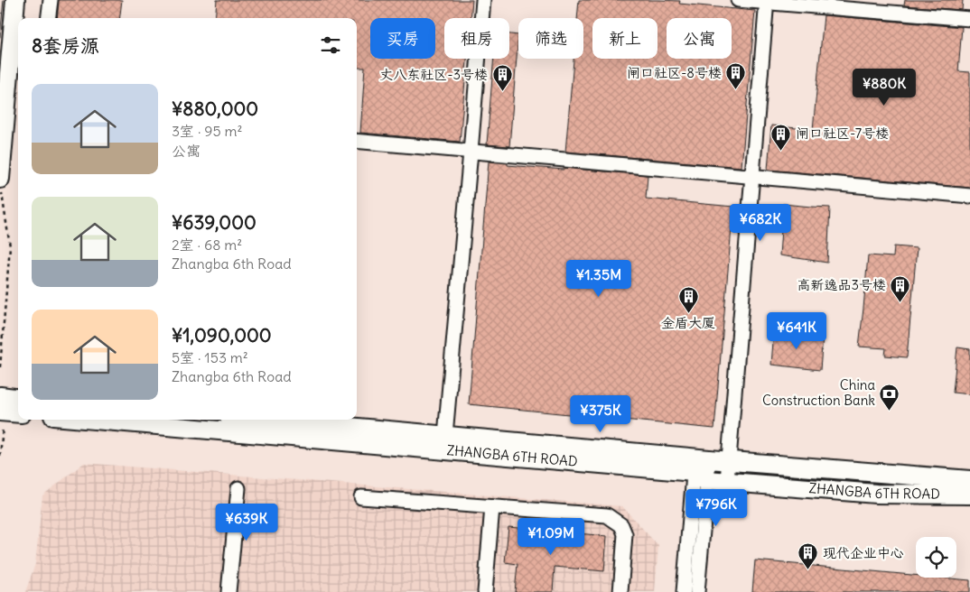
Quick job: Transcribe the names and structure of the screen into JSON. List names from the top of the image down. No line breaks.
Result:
{"streets":{"main road":["ZHANGBA 6TH ROAD"]},"places":{"building":["闸口社区-8号楼","丈八东社区-3号楼","闸口社区-7号楼","高新逸品3号楼","金盾大厦","现代企业中心"],"bank":["China Construction Bank"]},"page":{"chip":["买房","租房","筛选","新上","公寓"],"heading":"8套房源","price":["¥880K","¥682K","¥1.35M","¥641K","¥375K","¥796K","¥639K","¥1.09M"],"list":[{"name":"¥880,000","note":"3室 · 95 m² · 公寓"},{"name":"¥639,000","note":"2室 · 68 m² · Zhangba 6th Road"},{"name":"¥1,090,000","note":"5室 · 153 m² · Zhangba 6th Road"}]}}
